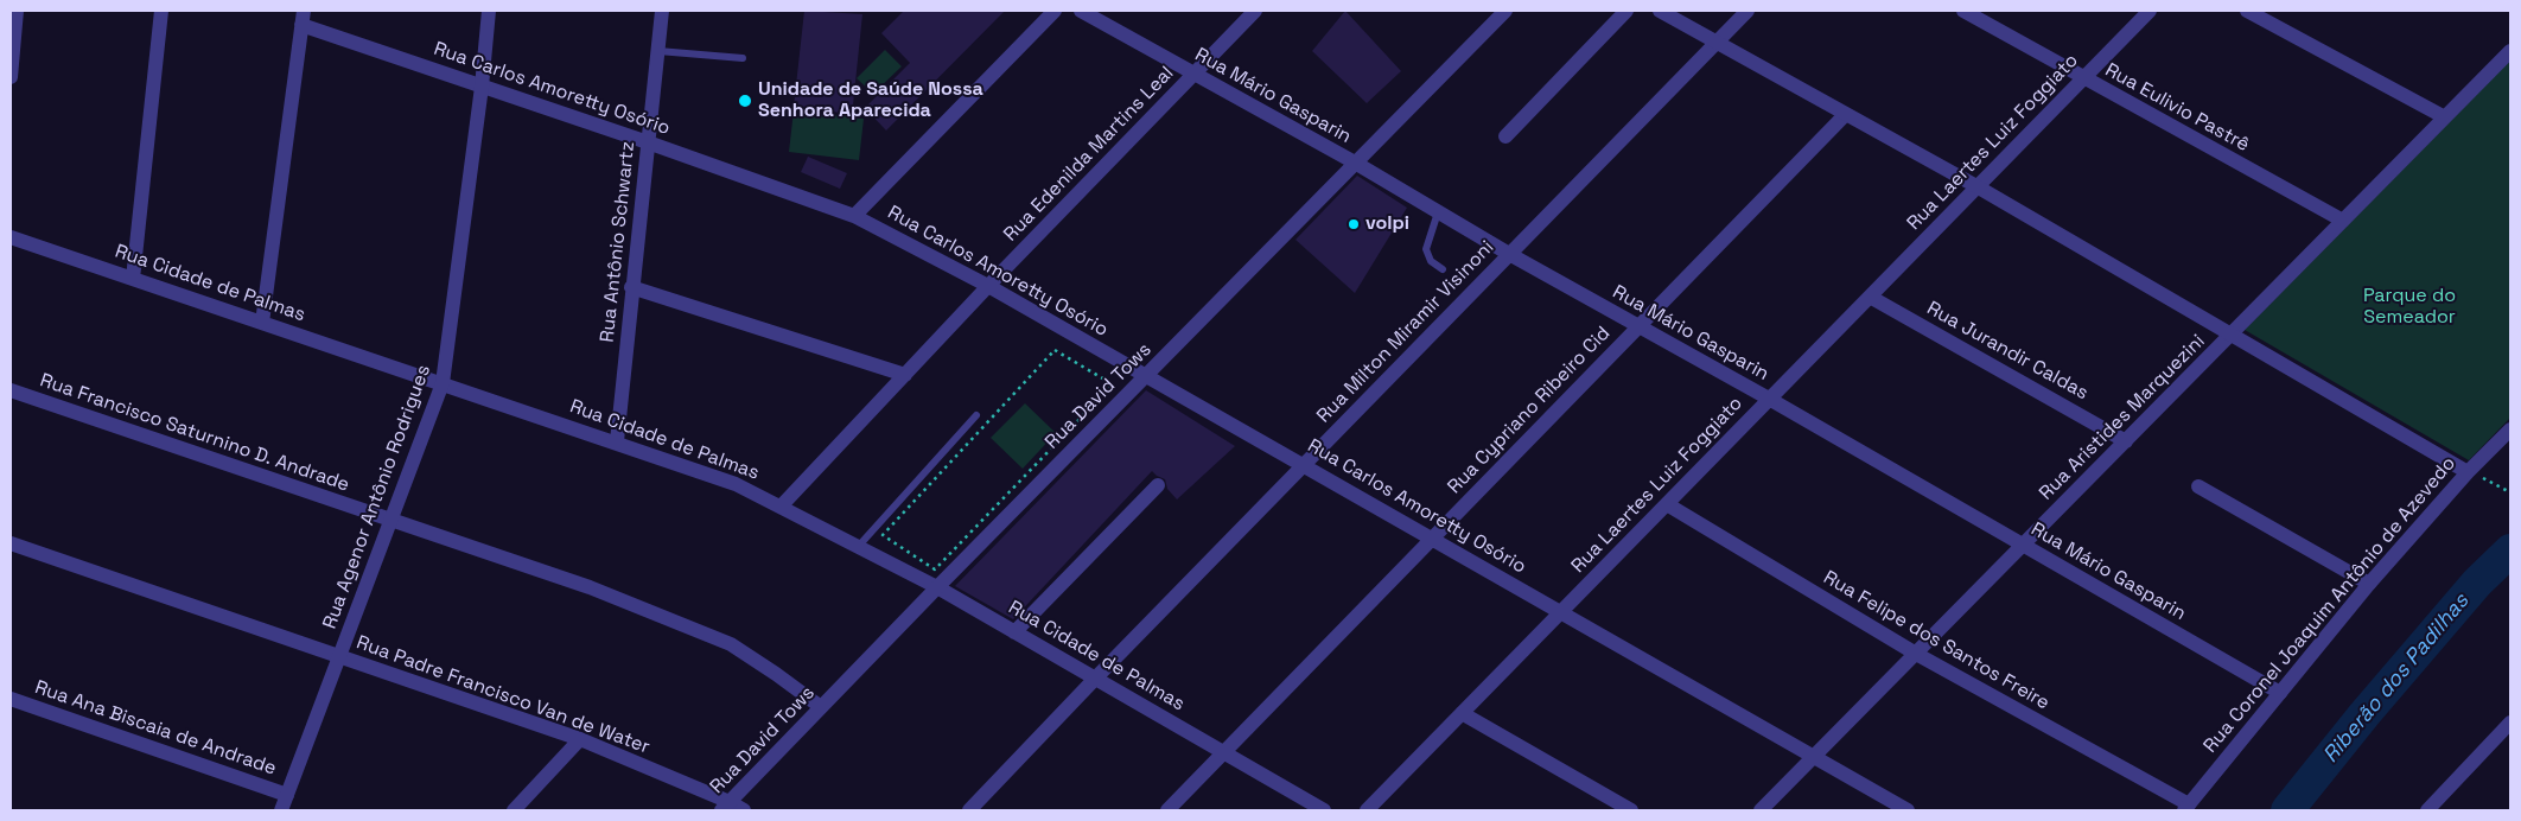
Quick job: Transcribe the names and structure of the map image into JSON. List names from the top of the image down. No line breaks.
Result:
{"streets":{"street":["Rua Carlos Amoretty Osório","Rua Mário Gasparin","Rua Eulivio Pastrê","Rua Laertes Luiz Foggiato","Rua Edenilda Martins Leal","Rua Antônio Schwartz","Rua Cidade de Palmas","Rua Milton Miramir Visinoni","Rua Jurandir Caldas","Rua David Tows","Rua Cypriano Ribeiro Cid","Rua Aristides Marquezini","Rua Francisco Saturnino D. Andrade","Rua Agenor Antônio Rodrigues","Rua Coronel Joaquim Antônio de Azevedo","Rua Felipe dos Santos Freire","Rua Padre Francisco Van de Water","Rua Ana Biscaia de Andrade"]},"crossings":[["Rua Carlos Amoretty Osório","Rua Laertes Luiz Foggiato"],["Rua Carlos Amoretty Osório","Rua Edenilda Martins Leal"],["Rua Carlos Amoretty Osório","Rua Antônio Schwartz"],["Rua Carlos Amoretty Osório","Rua Milton Miramir Visinoni"],["Rua Carlos Amoretty Osório","Rua David Tows"],["Rua Carlos Amoretty Osório","Rua Cypriano Ribeiro Cid"],["Rua Carlos Amoretty Osório","Rua Aristides Marquezini"],["Rua Carlos Amoretty Osório","Rua Agenor Antônio Rodrigues"],["Rua Mário Gasparin","Rua Laertes Luiz Foggiato"],["Rua Mário Gasparin","Rua Edenilda Martins Leal"],["Rua Mário Gasparin","Rua Milton Miramir Visinoni"],["Rua Mário Gasparin","Rua David Tows"],["Rua Mário Gasparin","Rua Cypriano Ribeiro Cid"],["Rua Mário Gasparin","Rua Aristides Marquezini"],["Rua Mário Gasparin","Rua Coronel Joaquim Antônio de Azevedo"],["Rua Eulivio Pastrê","Rua Laertes Luiz Foggiato"],["Rua Eulivio Pastrê","Rua Aristides Marquezini"],["Rua Laertes Luiz Foggiato","Rua Jurandir Caldas"],["Rua Laertes Luiz Foggiato","Rua Felipe dos Santos Freire"],["Rua Edenilda Martins Leal","Rua Cidade de Palmas"],["Rua Antônio Schwartz","Rua Cidade de Palmas"],["Rua Cidade de Palmas","Rua Milton Miramir Visinoni"],["Rua Cidade de Palmas","Rua David Tows"],["Rua Cidade de Palmas","Rua Cypriano Ribeiro Cid"],["Rua Cidade de Palmas","Rua Agenor Antônio Rodrigues"],["Rua Jurandir Caldas","Rua Aristides Marquezini"],["Rua David Tows","Rua Francisco Saturnino D. Andrade"],["Rua David Tows","Rua Padre Francisco Van de Water"],["Rua Aristides Marquezini","Rua Felipe dos Santos Freire"],["Rua Francisco Saturnino D. Andrade","Rua Agenor Antônio Rodrigues"],["Rua Agenor Antônio Rodrigues","Rua Padre Francisco Van de Water"],["Rua Agenor Antônio Rodrigues","Rua Ana Biscaia de Andrade"],["Rua Coronel Joaquim Antônio de Azevedo","Rua Felipe dos Santos Freire"]],"water":["Riberão dos Padilhas"],"parks":["Parque do Semeador"],"places":["Unidade de Saúde Nossa Senhora Aparecida","volpi"]}
